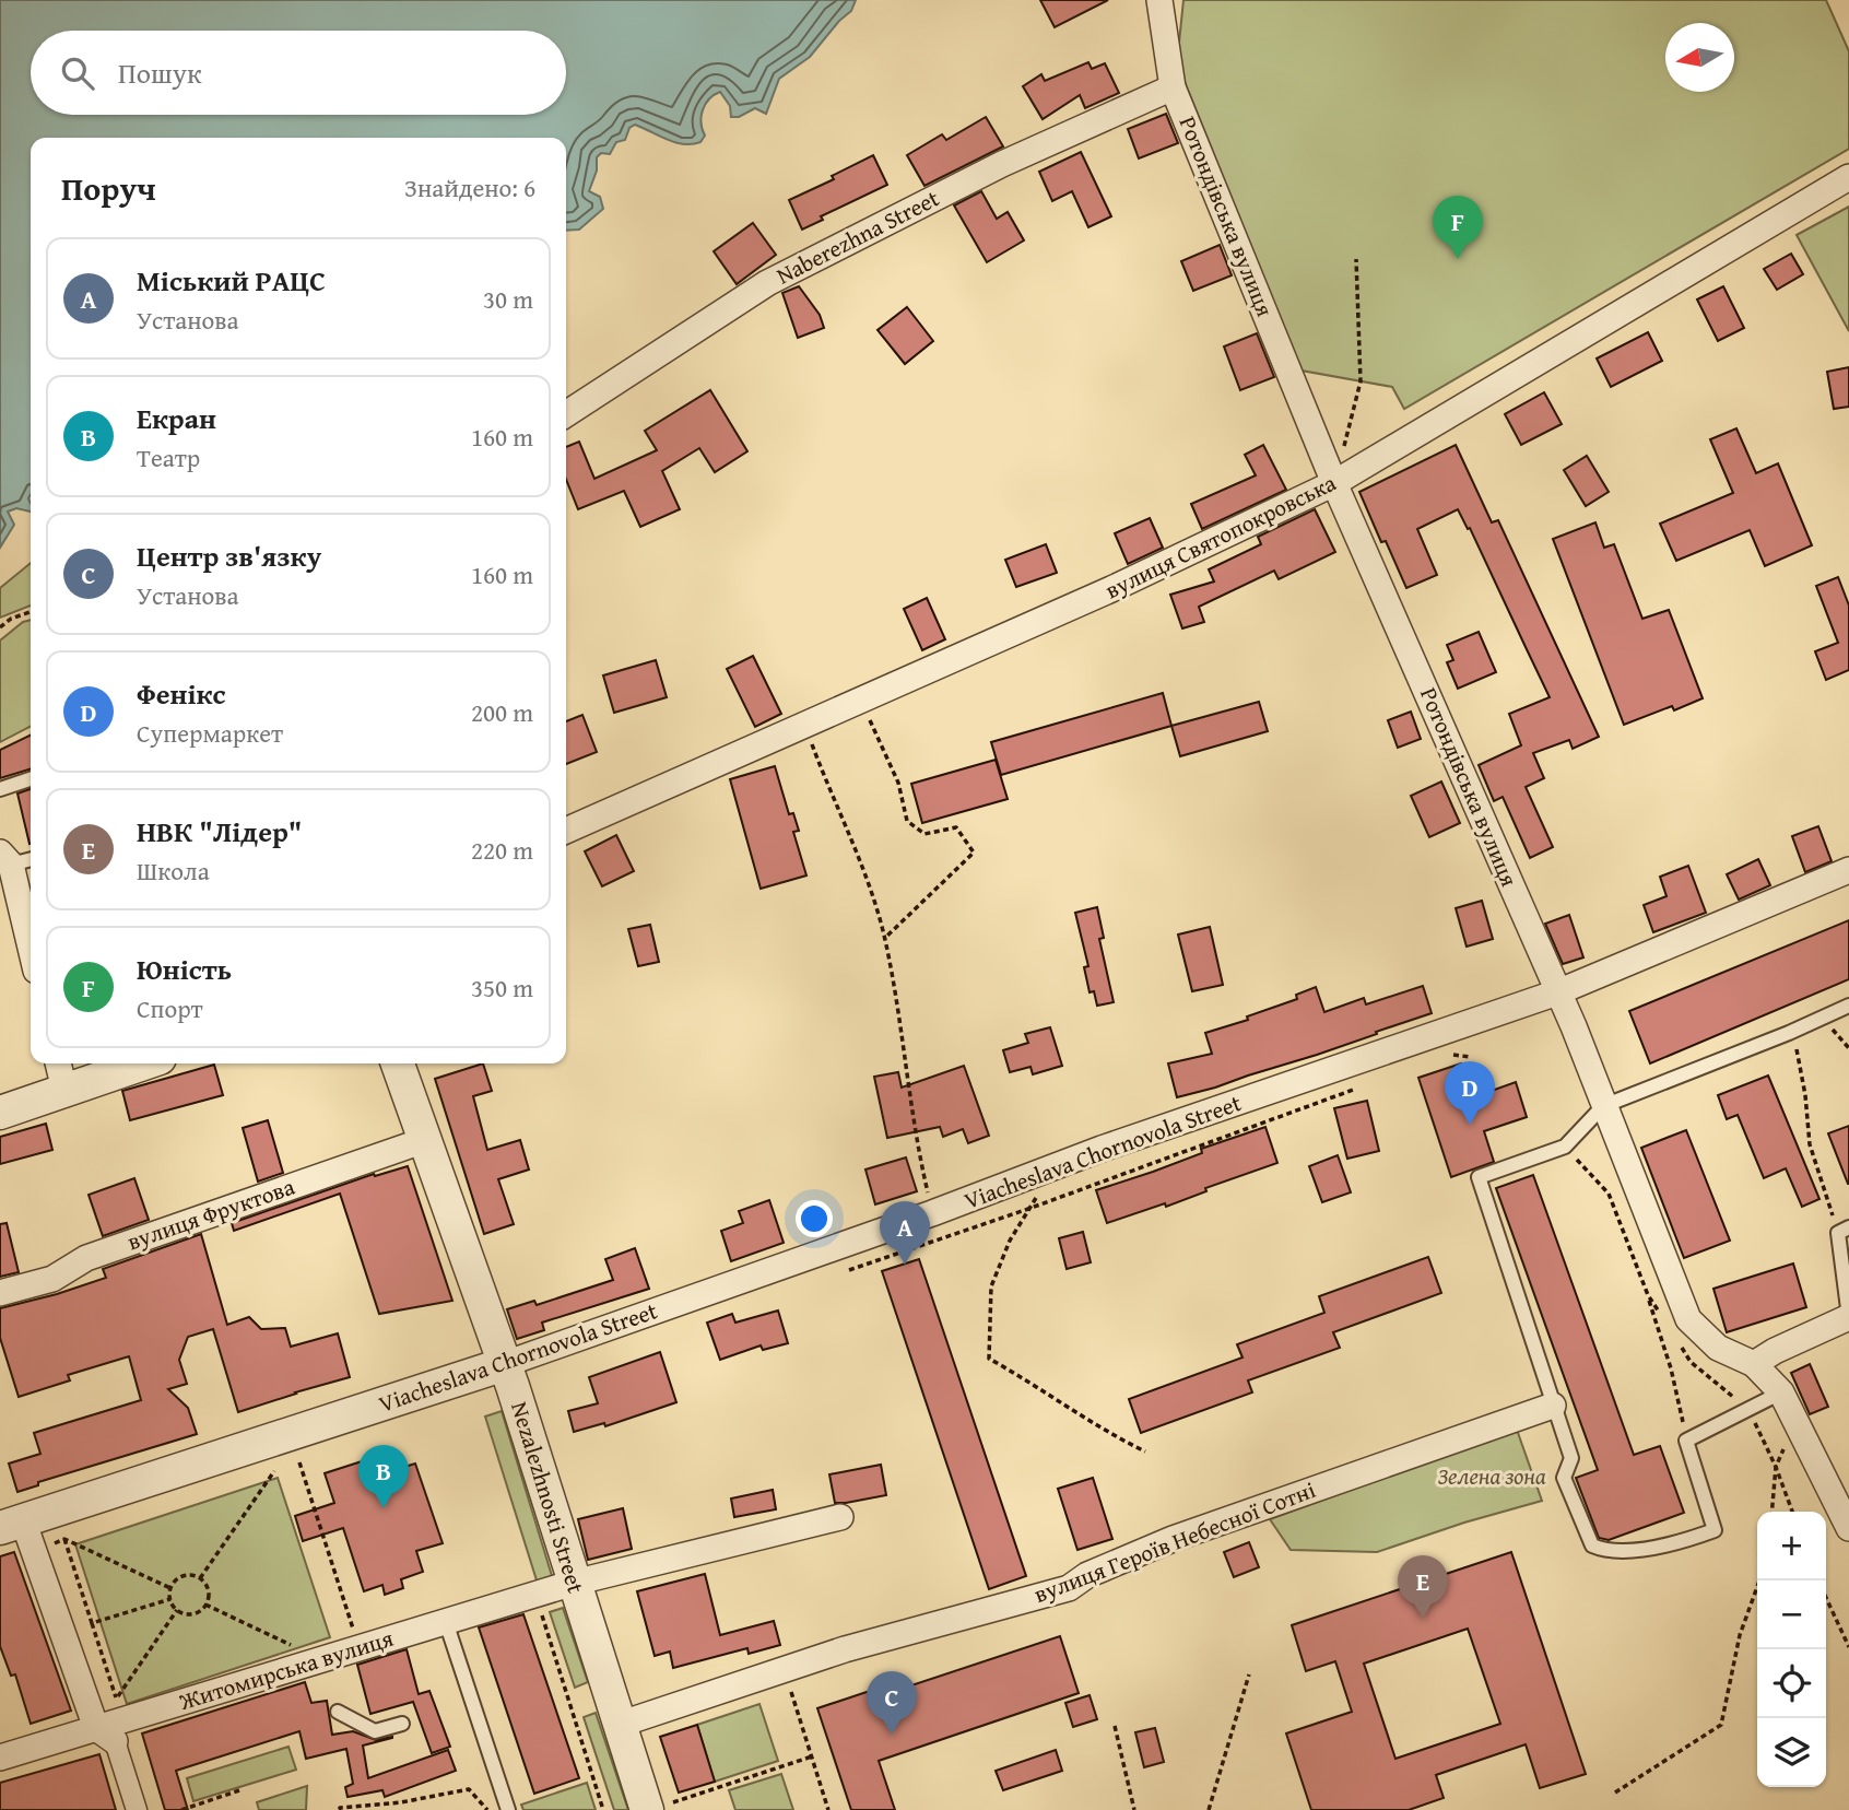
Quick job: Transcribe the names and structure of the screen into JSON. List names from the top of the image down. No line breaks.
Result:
{"streets":{"street":["Ротондівська вулиця","Naberezhna Street","вулиця Святопокровська","Viacheslava Chornovola Street","вулиця Фруктова","Nezalezhnosti Street","вулиця Героїв Небесної Сотні","Житомирська вулиця"]},"crossings":[["Ротондівська вулиця","Naberezhna Street"],["Ротондівська вулиця","вулиця Святопокровська"],["Ротондівська вулиця","Viacheslava Chornovola Street"],["Viacheslava Chornovola Street","Nezalezhnosti Street"],["вулиця Фруктова","Nezalezhnosti Street"],["Nezalezhnosti Street","вулиця Героїв Небесної Сотні"],["Nezalezhnosti Street","Житомирська вулиця"]],"parks":["Зелена зона"],"north":"left","page":{"search":"Пошук","heading":["Поруч","Знайдено: 6"],"pins":["F","D","A","B","E","C"],"list":[{"mark":"A","name":"Міський РАЦС","note":"Установа","value":"30 m"},{"mark":"B","name":"Екран","note":"Театр","value":"160 m"},{"mark":"C","name":"Центр зв'язку","note":"Установа","value":"160 m"},{"mark":"D","name":"Фенікс","note":"Супермаркет","value":"200 m"},{"mark":"E","name":"НВК \"Лідер\"","note":"Школа","value":"220 m"},{"mark":"F","name":"Юність","note":"Спорт","value":"350 m"}],"map_buttons":["+","−"]}}
